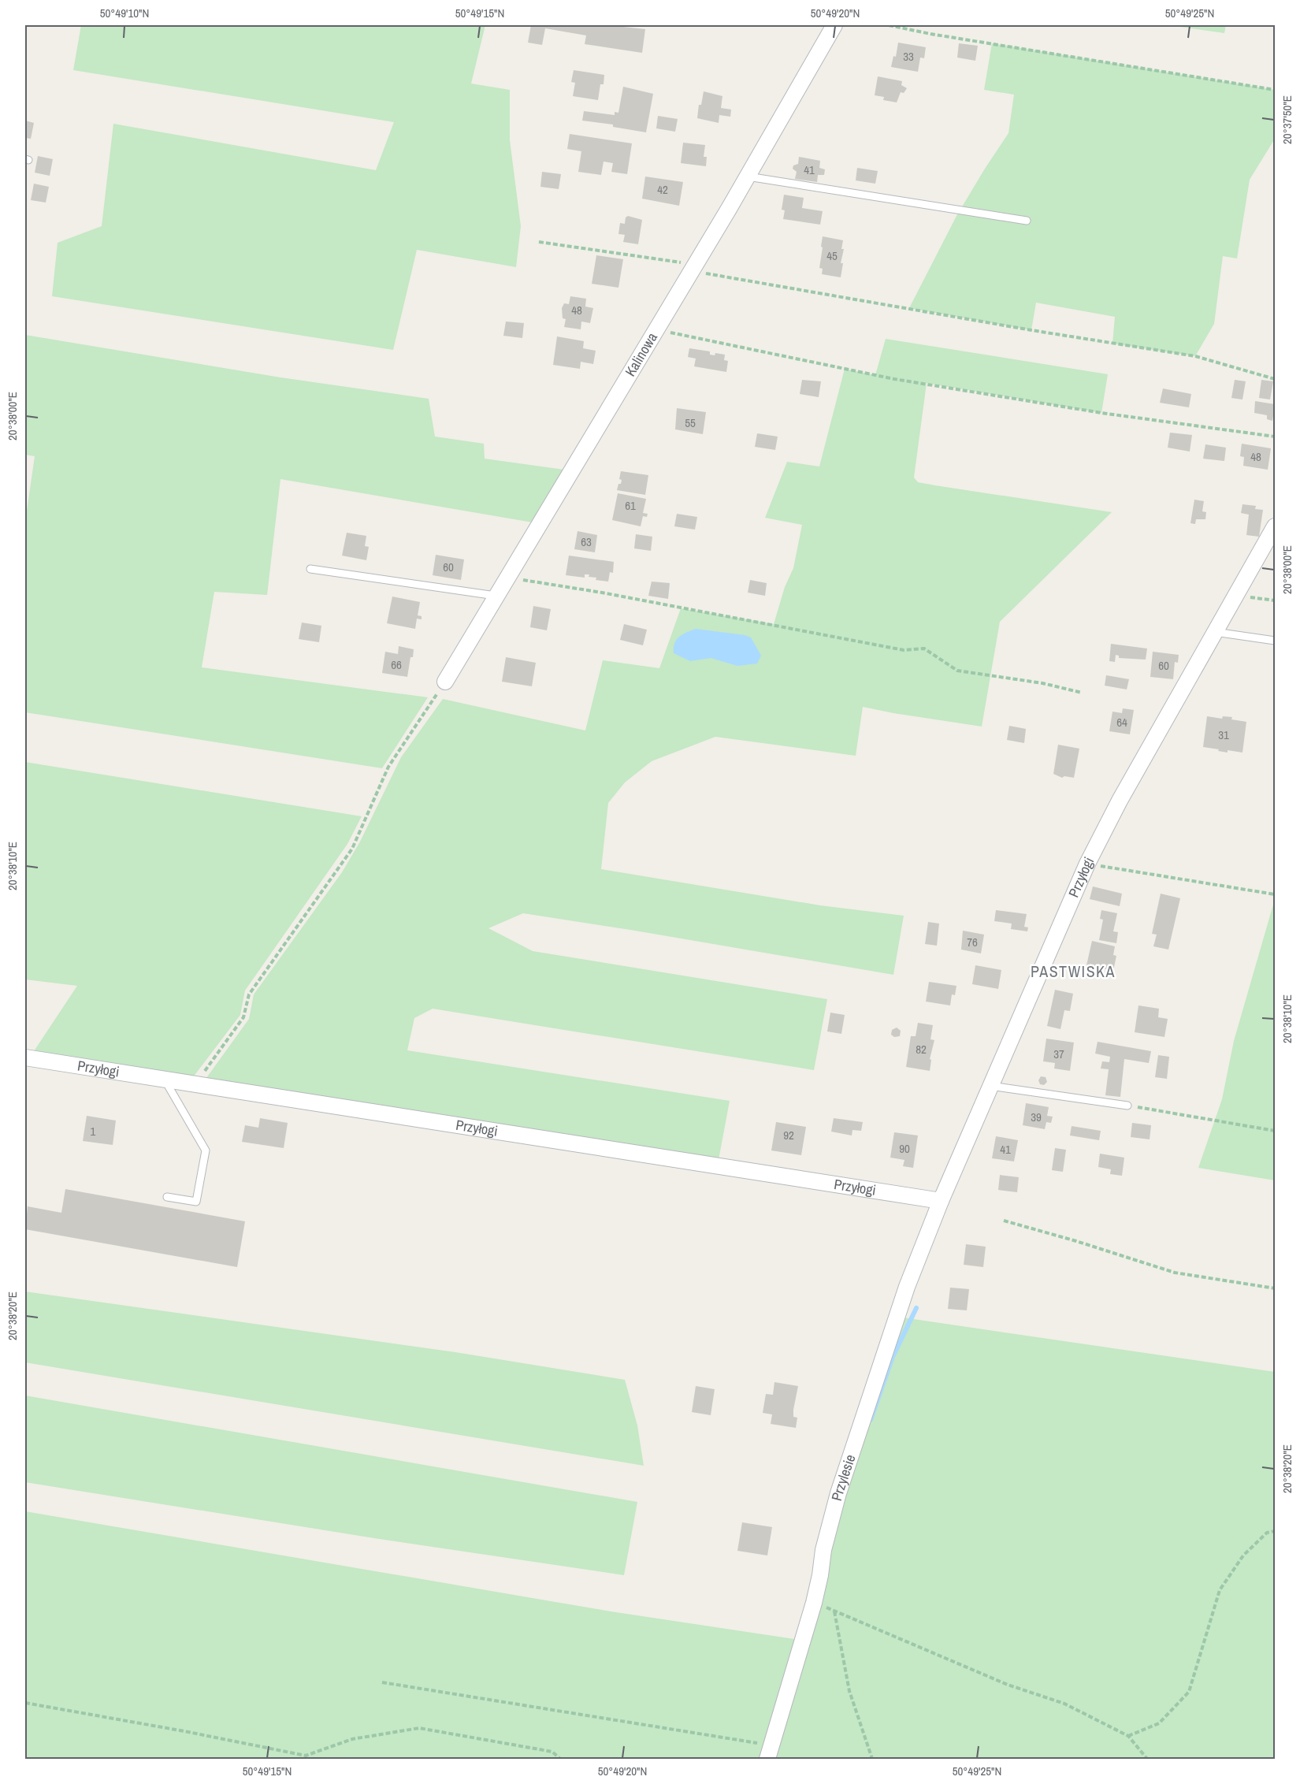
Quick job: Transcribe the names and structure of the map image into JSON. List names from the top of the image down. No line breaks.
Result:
{"streets":{"street":["Kalinowa","Przyłogi","Przylesie"]},"crossings":[["Przyłogi","Przylesie"]],"districts":["PASTWISKA"],"house_numbers":["33","41","42","45","48","55","48","61","63","60","66","60","64","31","76","82","37","39","1","92","90","41"],"coordinates":["50°49'10\"N","50°49'15\"N","50°49'20\"N","50°49'25\"N","20°37'50\"E","20°38'00\"E","20°38'10\"E","20°38'20\"E"]}
